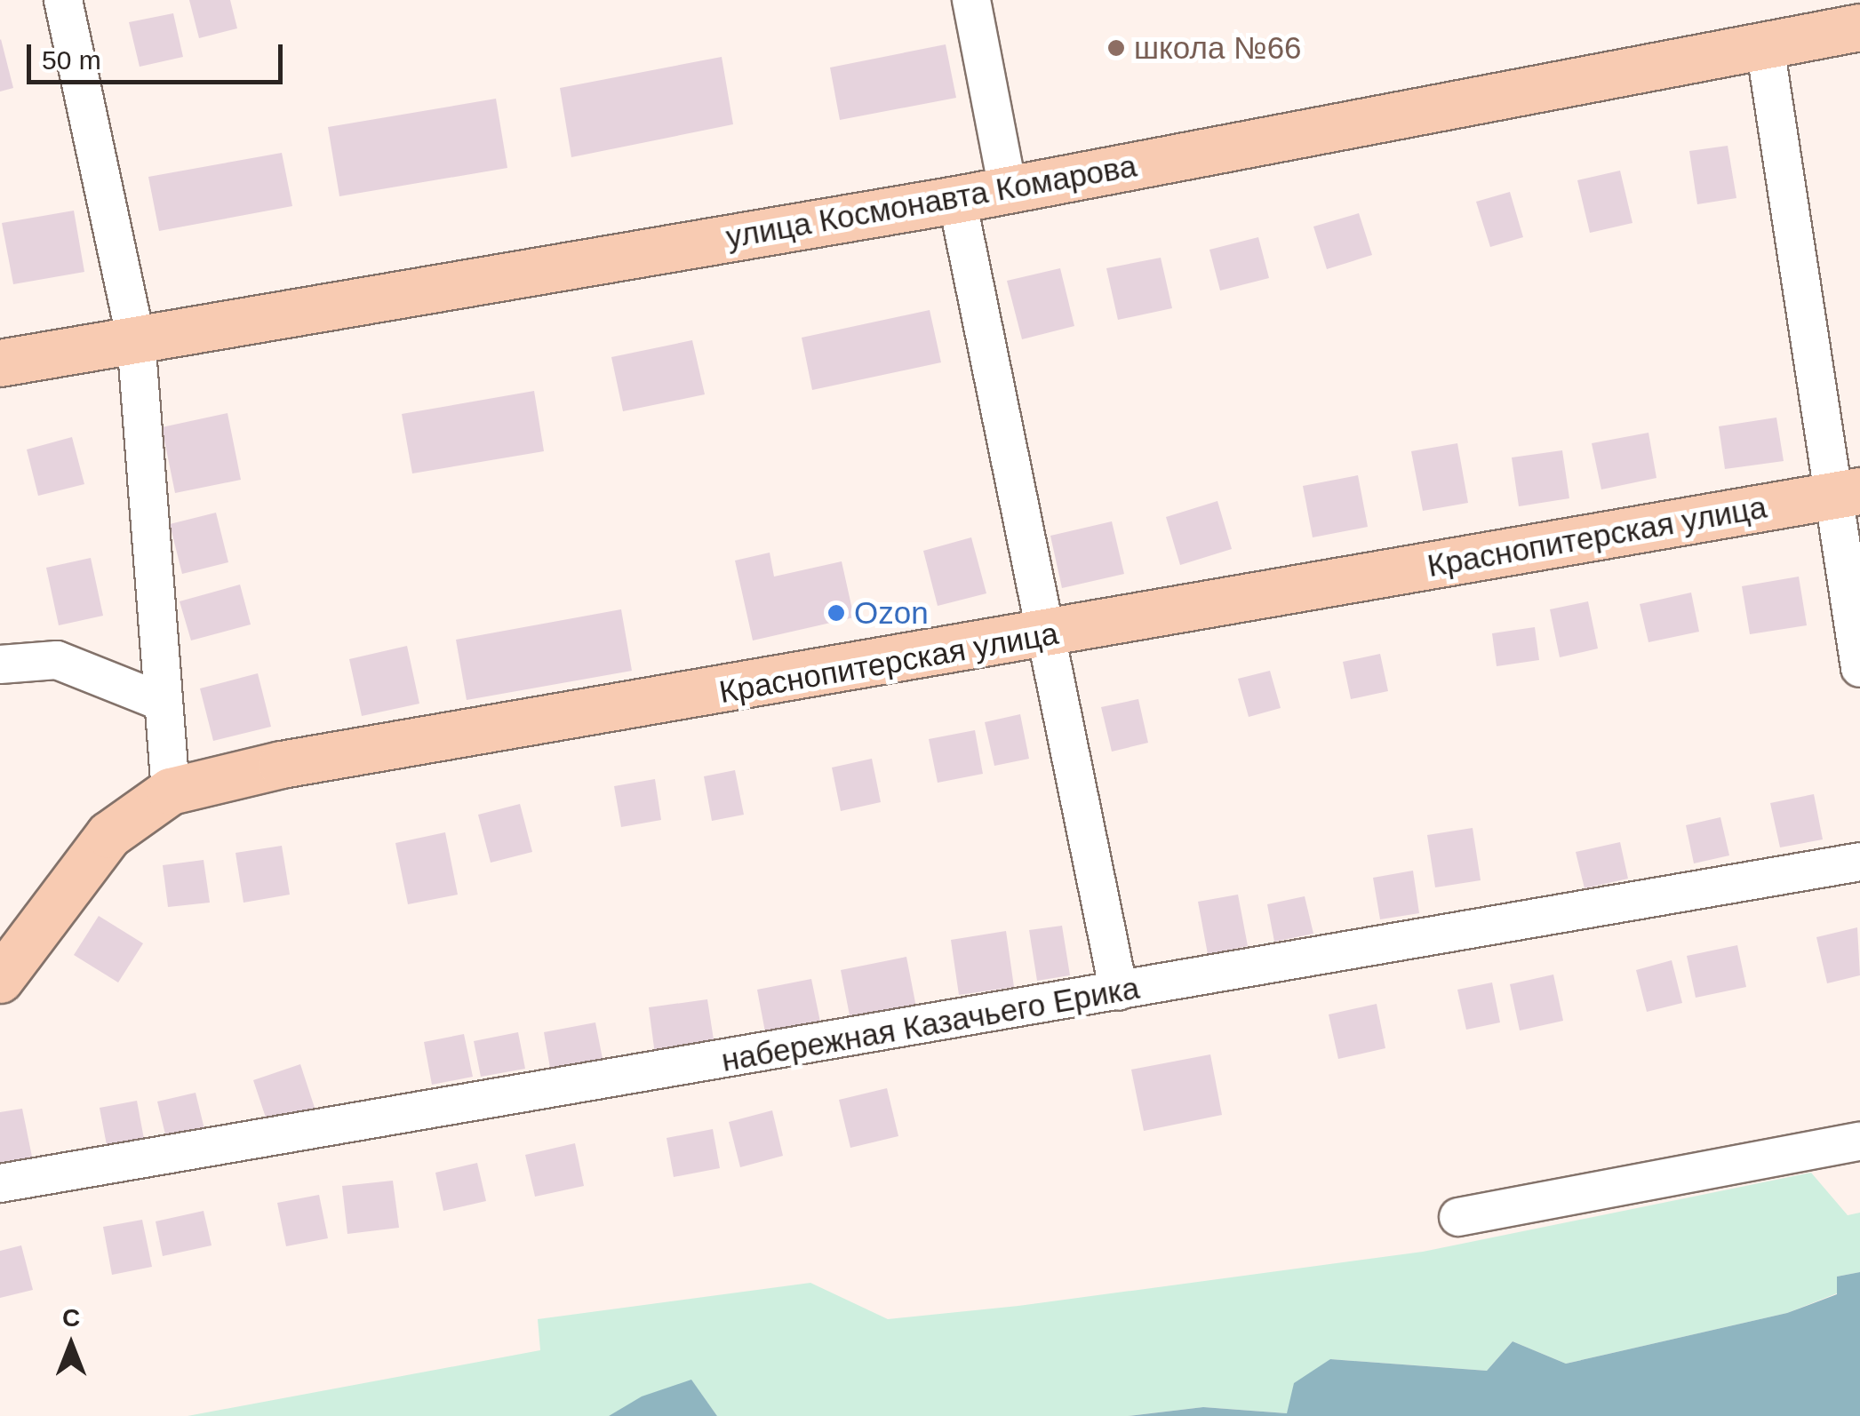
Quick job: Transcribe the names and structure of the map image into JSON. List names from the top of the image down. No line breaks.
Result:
{"streets":{"main road":["улица Космонавта Комарова","Краснопитерская улица"],"street":["набережная Казачьего Ерика"]},"places":["школа №66","Ozon"],"scale_bar":"50 m","north":"top"}
